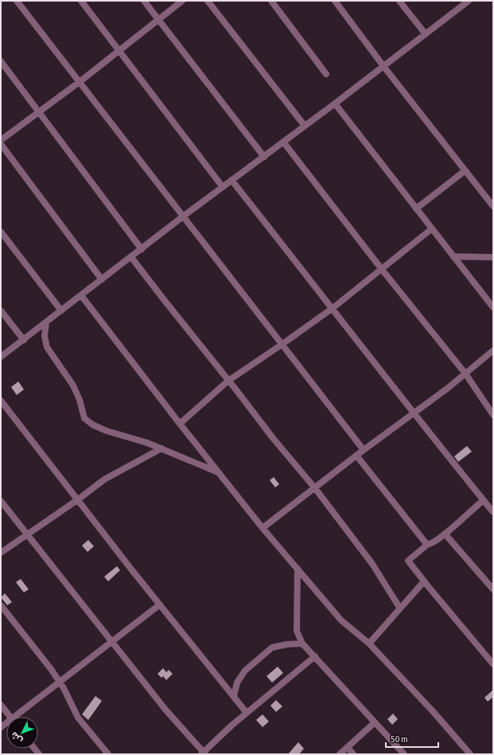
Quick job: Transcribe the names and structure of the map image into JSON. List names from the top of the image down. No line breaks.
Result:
{"scale_bar":"50 m","north":"bottom left"}
